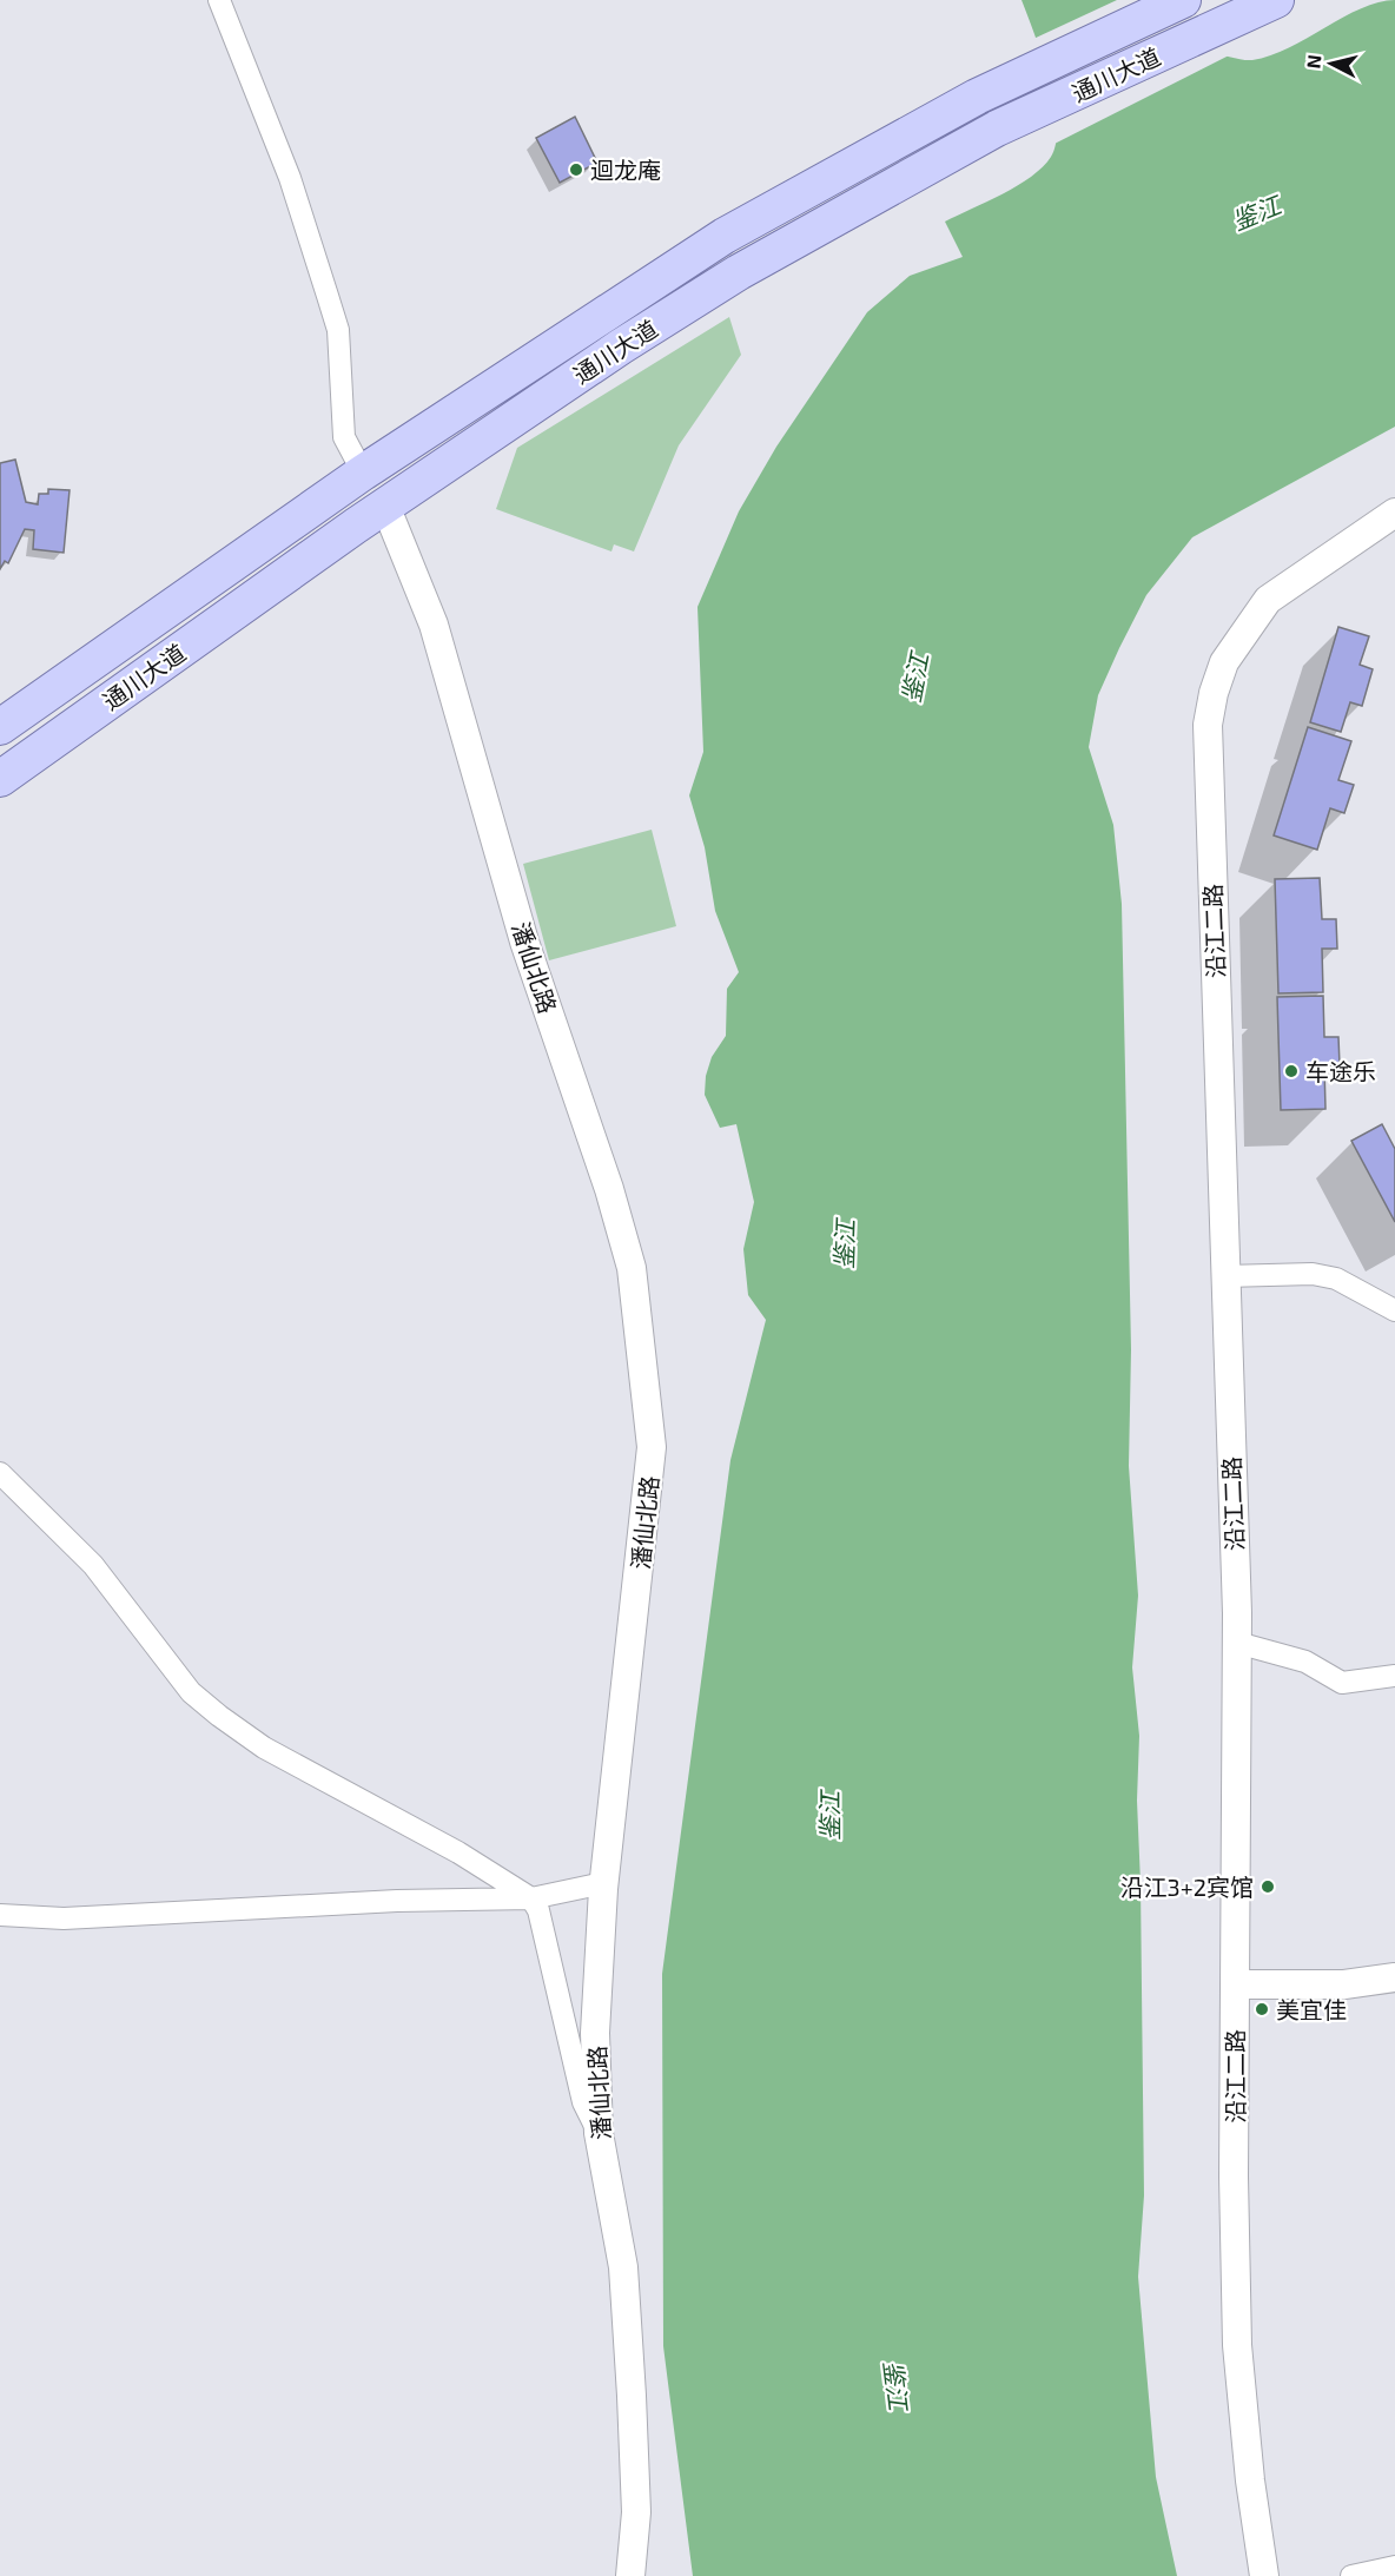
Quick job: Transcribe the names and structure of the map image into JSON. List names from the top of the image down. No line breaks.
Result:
{"streets":{"main road":["通川大道"],"street":["沿江二路","潘仙北路"]},"crossings":[["通川大道","潘仙北路"]],"water":["鉴江"],"places":["迴龙庵","车途乐","沿江3+2宾馆","美宜佳"],"north":"left"}
